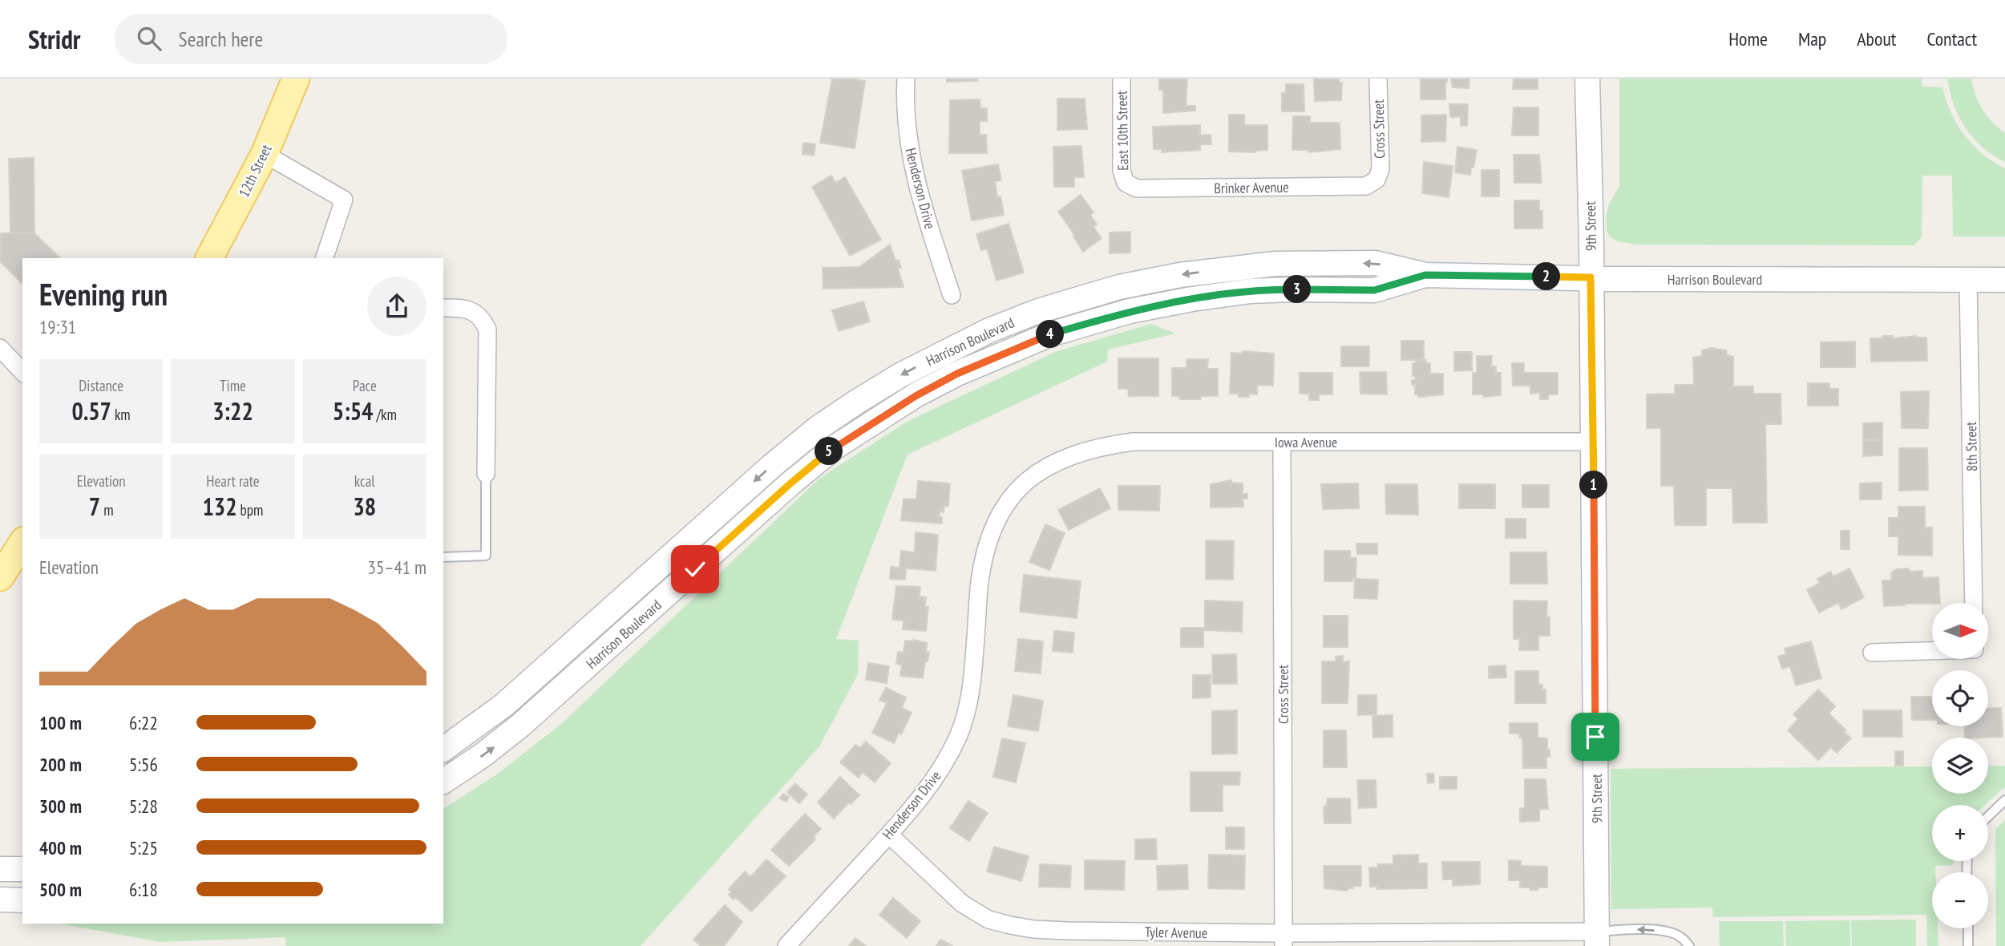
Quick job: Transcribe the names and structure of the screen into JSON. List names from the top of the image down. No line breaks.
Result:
{"streets":{"main road":["12th Street","9th Street","Harrison Boulevard"],"street":["Cross Street","East 10th Street","Brinker Avenue","Henderson Drive","Iowa Avenue","8th Street","Tyler Avenue"]},"crossings":[["Cross Street","Brinker Avenue"],["Cross Street","Iowa Avenue"],["Cross Street","Tyler Avenue"],["East 10th Street","Brinker Avenue"],["Henderson Drive","Iowa Avenue"],["Henderson Drive","Tyler Avenue"],["9th Street","Harrison Boulevard"],["9th Street","Iowa Avenue"],["9th Street","Tyler Avenue"],["Harrison Boulevard","8th Street"]],"north":"right","page":{"header":"Stridr","search":"Search here","nav":["Home","Map","About","Contact"],"heading":["Evening run","19:31"],"pins":["2","3","4","5","1"],"stats":[["Distance","0.57 km"],["Time","3:22"],["Pace","5:54 /km"],["Elevation","7 m"],["Heart rate","132 bpm"],["kcal","38"]],"chart":["Elevation","35–41 m"],"map_buttons":["+","−"],"list":[{"name":"100 m","note":"6:22"},{"name":"200 m","note":"5:56"},{"name":"300 m","note":"5:28"},{"name":"400 m","note":"5:25"},{"name":"500 m","note":"6:18"}]}}
